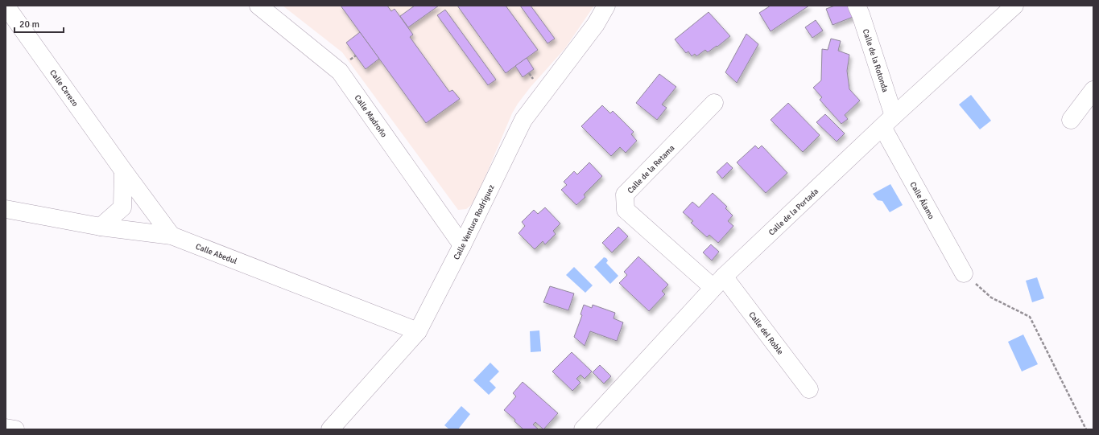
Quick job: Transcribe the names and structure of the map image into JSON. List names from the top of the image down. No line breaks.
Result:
{"streets":{"street":["Calle de la Rotonda","Calle Cerezo","Calle Madroño","Calle de la Retama","Calle Álamo","Calle de la Portada","Calle Ventura Rodríguez","Calle Abedul","Calle del Roble"]},"crossings":[["Calle de la Rotonda","Calle Álamo"],["Calle de la Rotonda","Calle de la Portada"],["Calle Cerezo","Calle Abedul"],["Calle Madroño","Calle Ventura Rodríguez"],["Calle de la Retama","Calle de la Portada"],["Calle de la Retama","Calle del Roble"],["Calle Álamo","Calle de la Portada"],["Calle de la Portada","Calle del Roble"],["Calle Ventura Rodríguez","Calle Abedul"]],"scale_bar":"20 m"}
